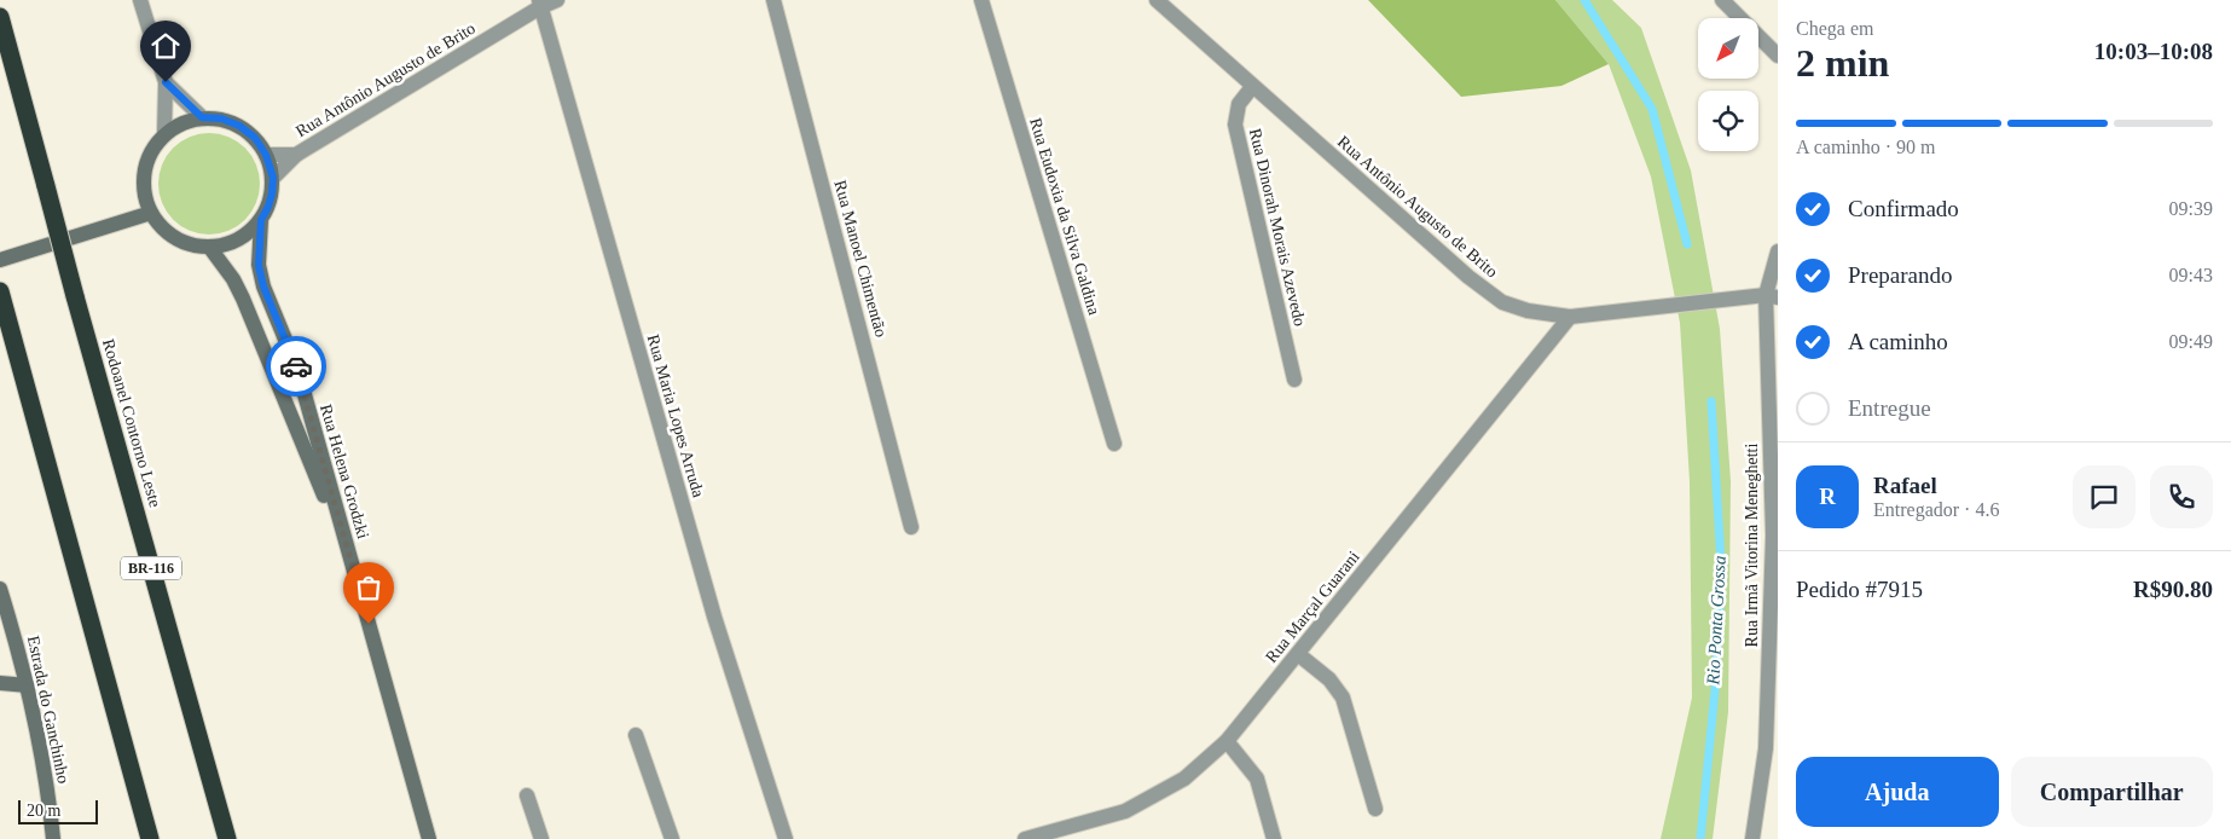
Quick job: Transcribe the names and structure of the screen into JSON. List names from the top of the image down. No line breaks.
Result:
{"streets":{"highway":["Rodoanel Contorno Leste","BR-116"],"main road":["Rua Helena Grodzki","Estrada do Ganchinho"],"street":["Rua Antônio Augusto de Brito","Rua Eudoxia da Silva Galdina","Rua Dinorah Morais Azevedo","Rua Manoel Chimentão","Rua Maria Lopes Arruda","Rua Irmã Vitorina Meneghetti","Rua Marçal Guarani"]},"crossings":[["Rua Antônio Augusto de Brito","Rua Dinorah Morais Azevedo"],["Rua Antônio Augusto de Brito","Rua Maria Lopes Arruda"],["Rua Antônio Augusto de Brito","Rua Helena Grodzki"],["Rua Antônio Augusto de Brito","Rua Irmã Vitorina Meneghetti"],["Rua Antônio Augusto de Brito","Rua Marçal Guarani"]],"water":["Rio Ponta Grossa"],"scale_bar":"20 m","north":"bottom left","page":{"heading":["2 min","Chega em","10:03–10:08"],"panel":["Rafael","Entregador · 4.6","Pedido #7915","R$90.80"],"bar":"A caminho · 90 m","list":[["Confirmado","09:39"],["Preparando","09:43"],["A caminho","09:49"],"Entregue"],"round":"R","buttons":["Ajuda","Compartilhar"],"scale":"20 m"}}
